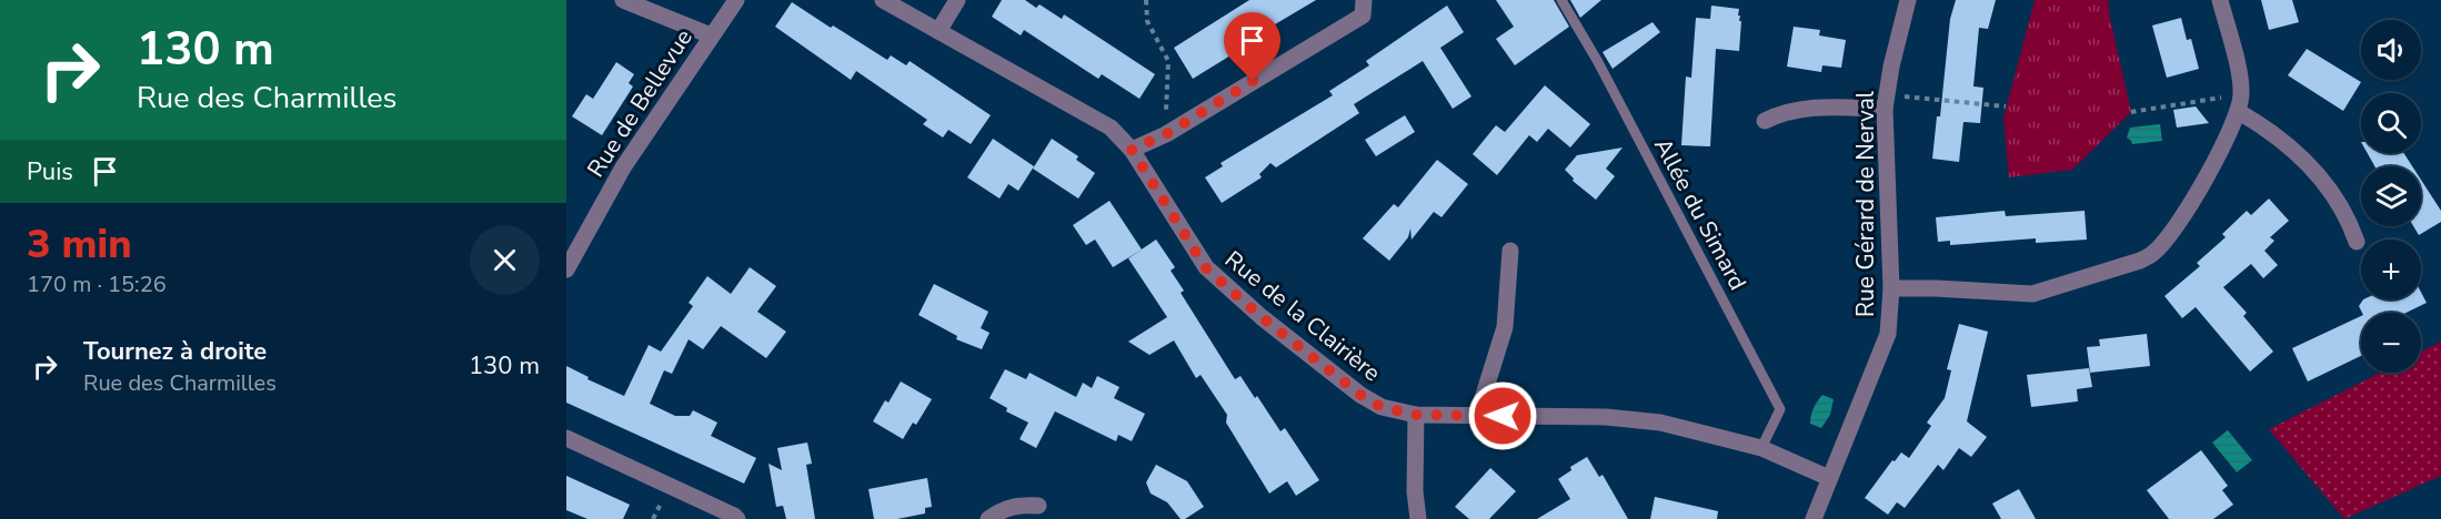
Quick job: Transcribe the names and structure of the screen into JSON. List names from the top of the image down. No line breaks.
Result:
{"streets":{"street":["Rue de Bellevue","Rue Gérard de Nerval","Rue de la Clairière"],"lane":["Allée du Simard"]},"crossings":[["Rue Gérard de Nerval","Rue de la Clairière"],["Allée du Simard","Rue de la Clairière"]],"page":{"turn":["130 m","Rue des Charmilles"],"map_buttons":["+","−"],"then":"Puis","heading":["3 min","170 m · 15:26"],"list":[{"name":"Tournez à droite","note":"Rue des Charmilles","value":"130 m"}]}}
